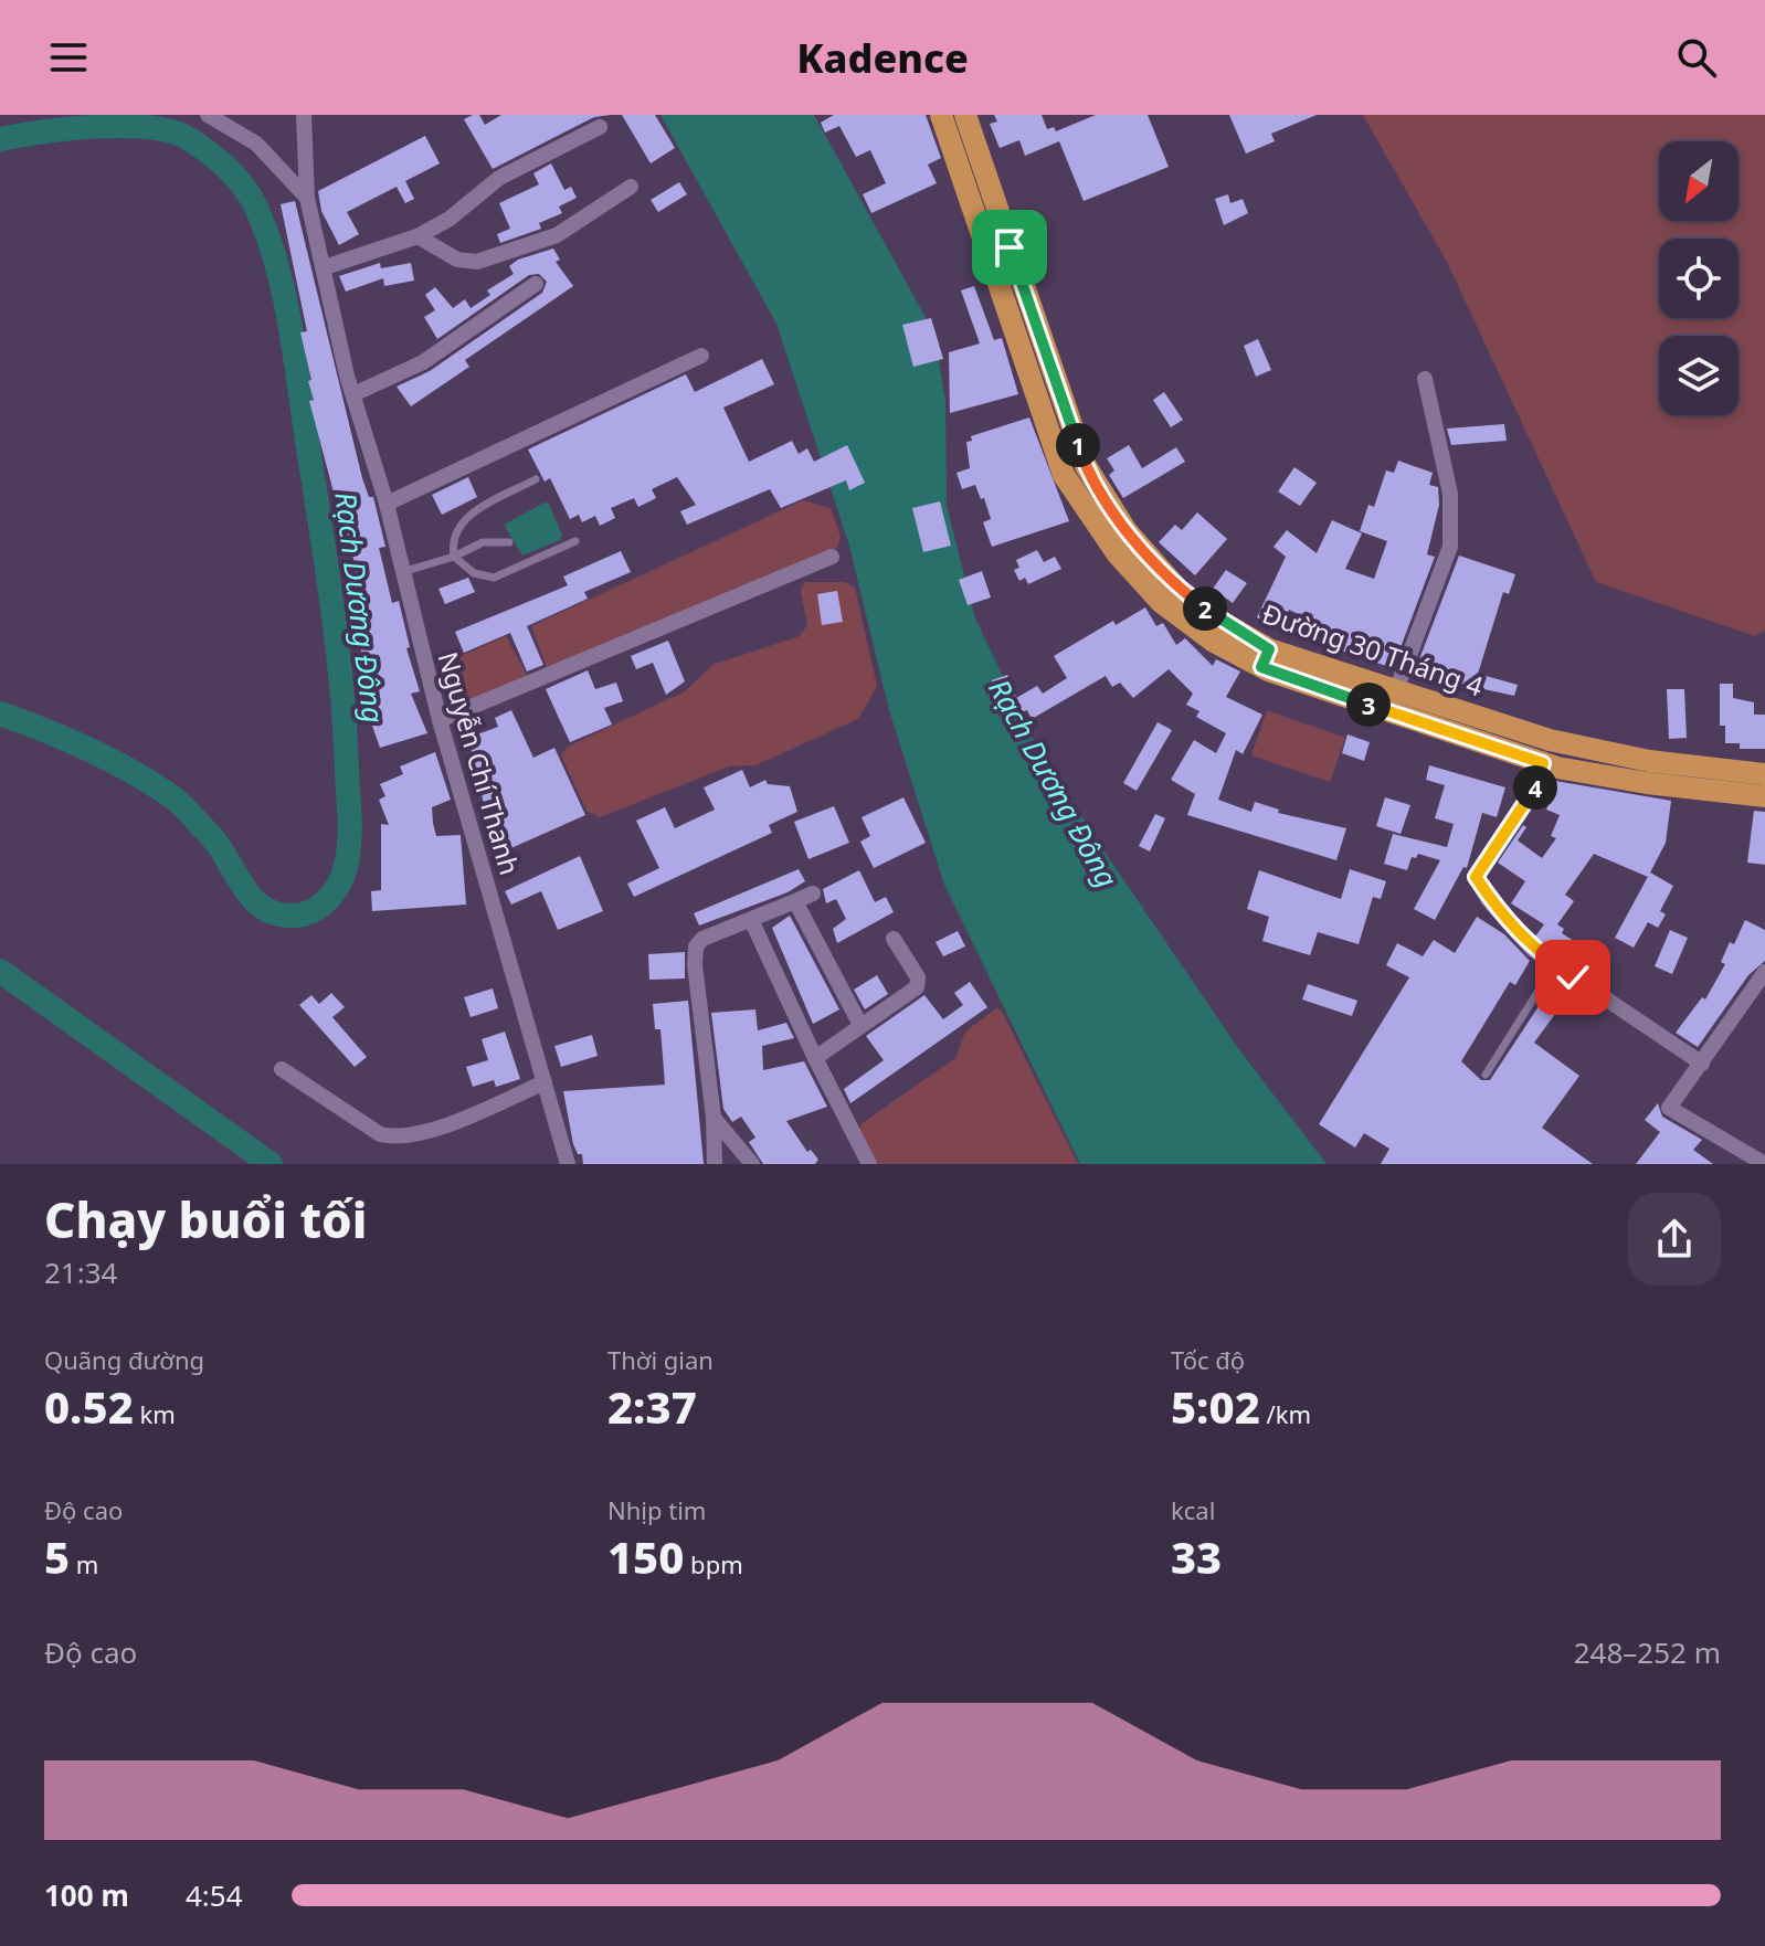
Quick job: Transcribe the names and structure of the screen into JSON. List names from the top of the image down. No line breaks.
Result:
{"streets":{"main road":["Đường 30 Tháng 4"],"street":["Nguyễn Chí Thanh"]},"water":["Rạch Dương Đông"],"north":"bottom left","page":{"header":"Kadence","pins":["1","2","3","4"],"heading":["Chạy buổi tối","21:34"],"stats":[["Quãng đường","0.52 km"],["Thời gian","2:37"],["Tốc độ","5:02 /km"],["Độ cao","5 m"],["Nhịp tim","150 bpm"],["kcal","33"]],"chart":["Độ cao","248–252 m"],"list":[{"name":"100 m","note":"4:54"}]}}
